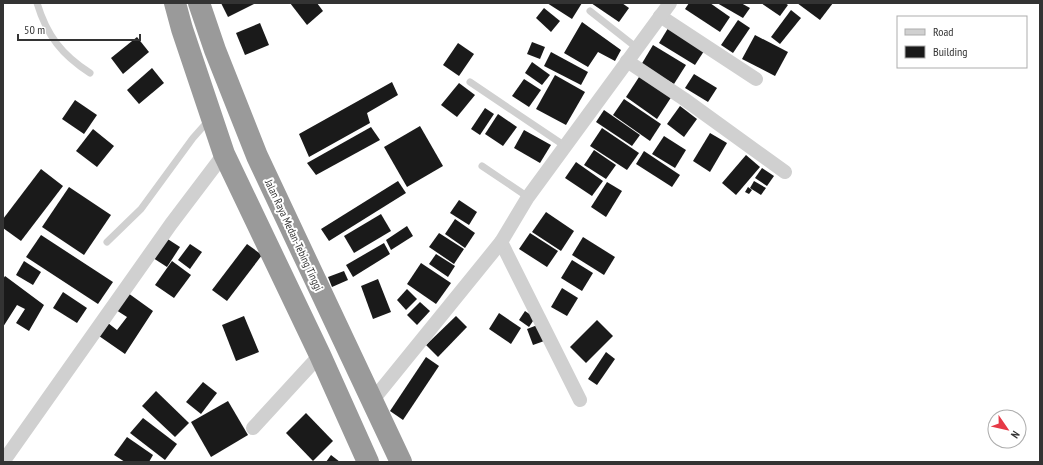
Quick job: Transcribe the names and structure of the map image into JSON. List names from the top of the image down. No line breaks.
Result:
{"streets":{"highway":["Jalan Raya Medan-Tebing Tinggi"]},"legend":["Road","Building"],"scale_bar":"50 m","north":"bottom right"}
